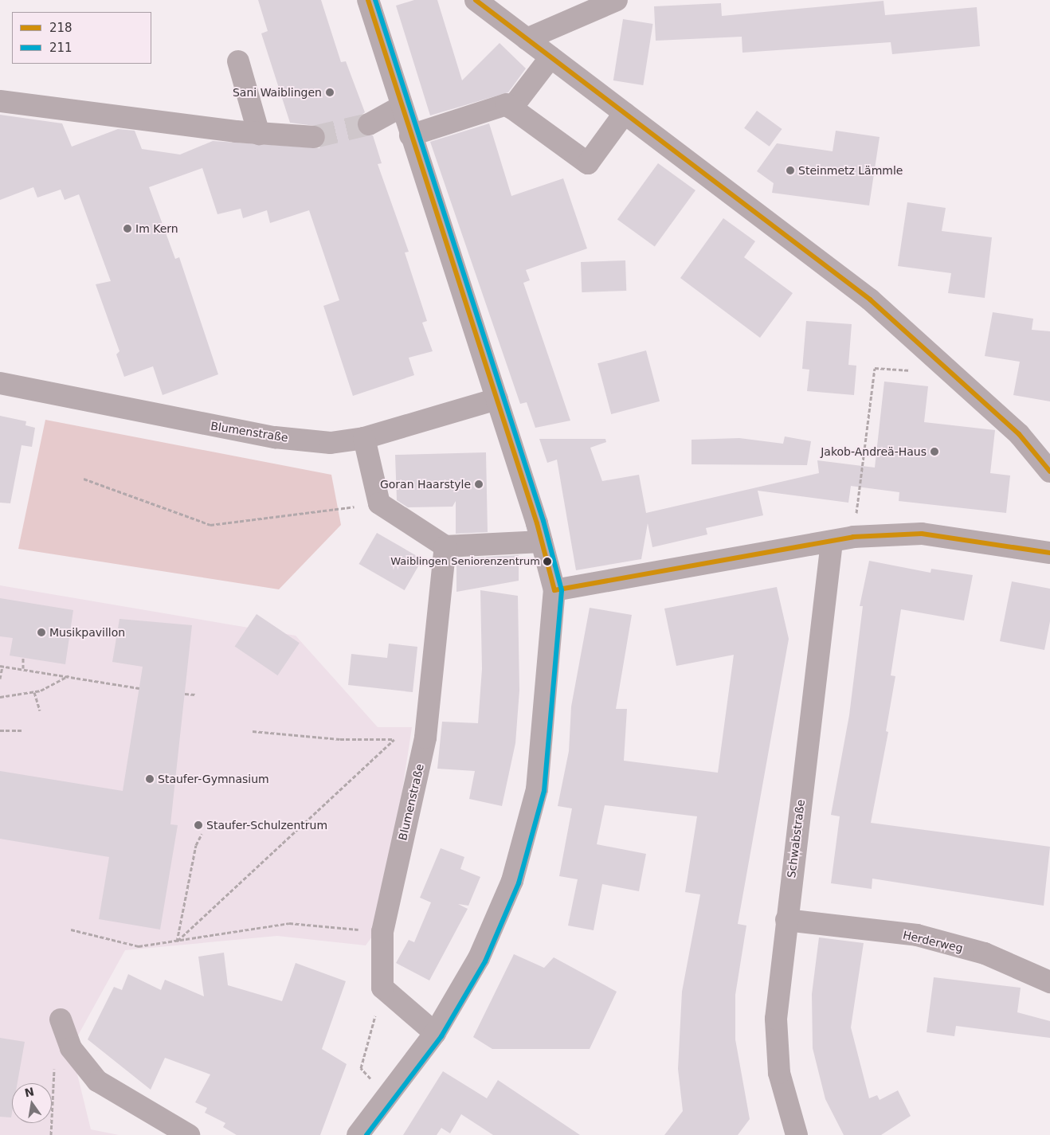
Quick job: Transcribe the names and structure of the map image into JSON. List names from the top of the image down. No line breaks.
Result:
{"streets":{"street":["Blumenstraße","Schwabstraße","Herderweg"]},"crossings":[["Schwabstraße","Herderweg"]],"places":["Sani Waiblingen","Steinmetz Lämmle","Im Kern","Jakob-Andreä-Haus","Goran Haarstyle","Waiblingen Seniorenzentrum","Musikpavillon","Staufer-Gymnasium","Staufer-Schulzentrum"],"lines":["transit line 218","transit line 211"],"legend":["218","211"],"north":"top"}
